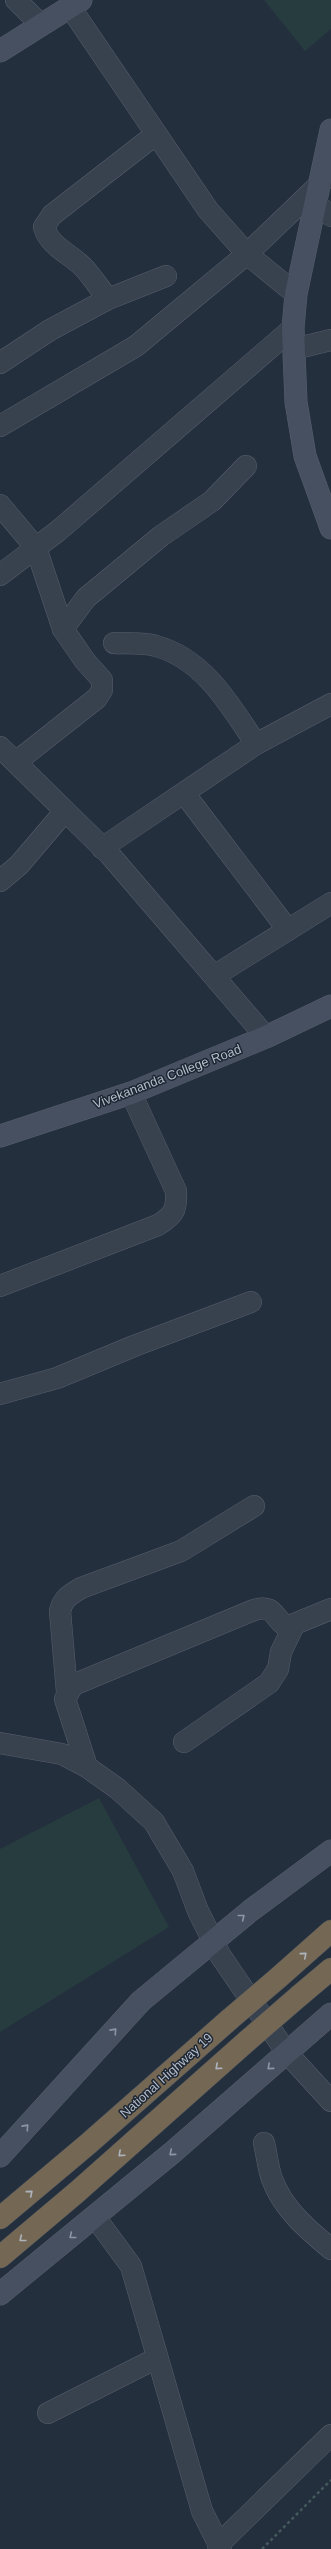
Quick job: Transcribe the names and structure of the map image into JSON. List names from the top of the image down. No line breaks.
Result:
{"streets":{"highway":["National Highway 19"],"main road":["Vivekananda College Road"]}}
